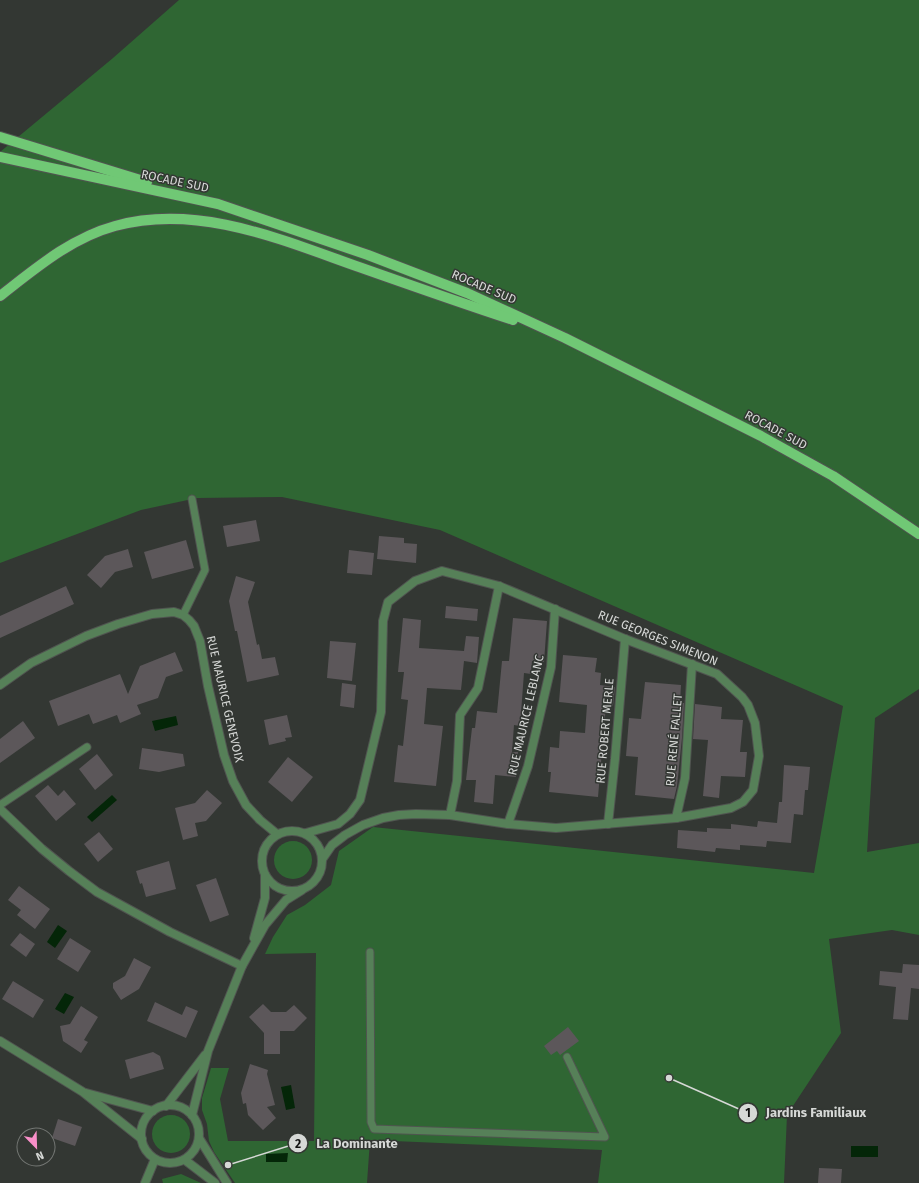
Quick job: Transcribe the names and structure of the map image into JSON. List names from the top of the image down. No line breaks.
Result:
{"streets":{"main road":["ROCADE SUD"],"street":["RUE GEORGES SIMENON","RUE MAURICE GENEVOIX","RUE MAURICE LEBLANC","RUE ROBERT MERLE","RUE RENÉ FALLET"]},"crossings":[["RUE GEORGES SIMENON","RUE MAURICE GENEVOIX"],["RUE GEORGES SIMENON","RUE MAURICE LEBLANC"],["RUE GEORGES SIMENON","RUE ROBERT MERLE"],["RUE GEORGES SIMENON","RUE RENÉ FALLET"]],"places":["Jardins Familiaux","La Dominante"],"north":"bottom right"}
